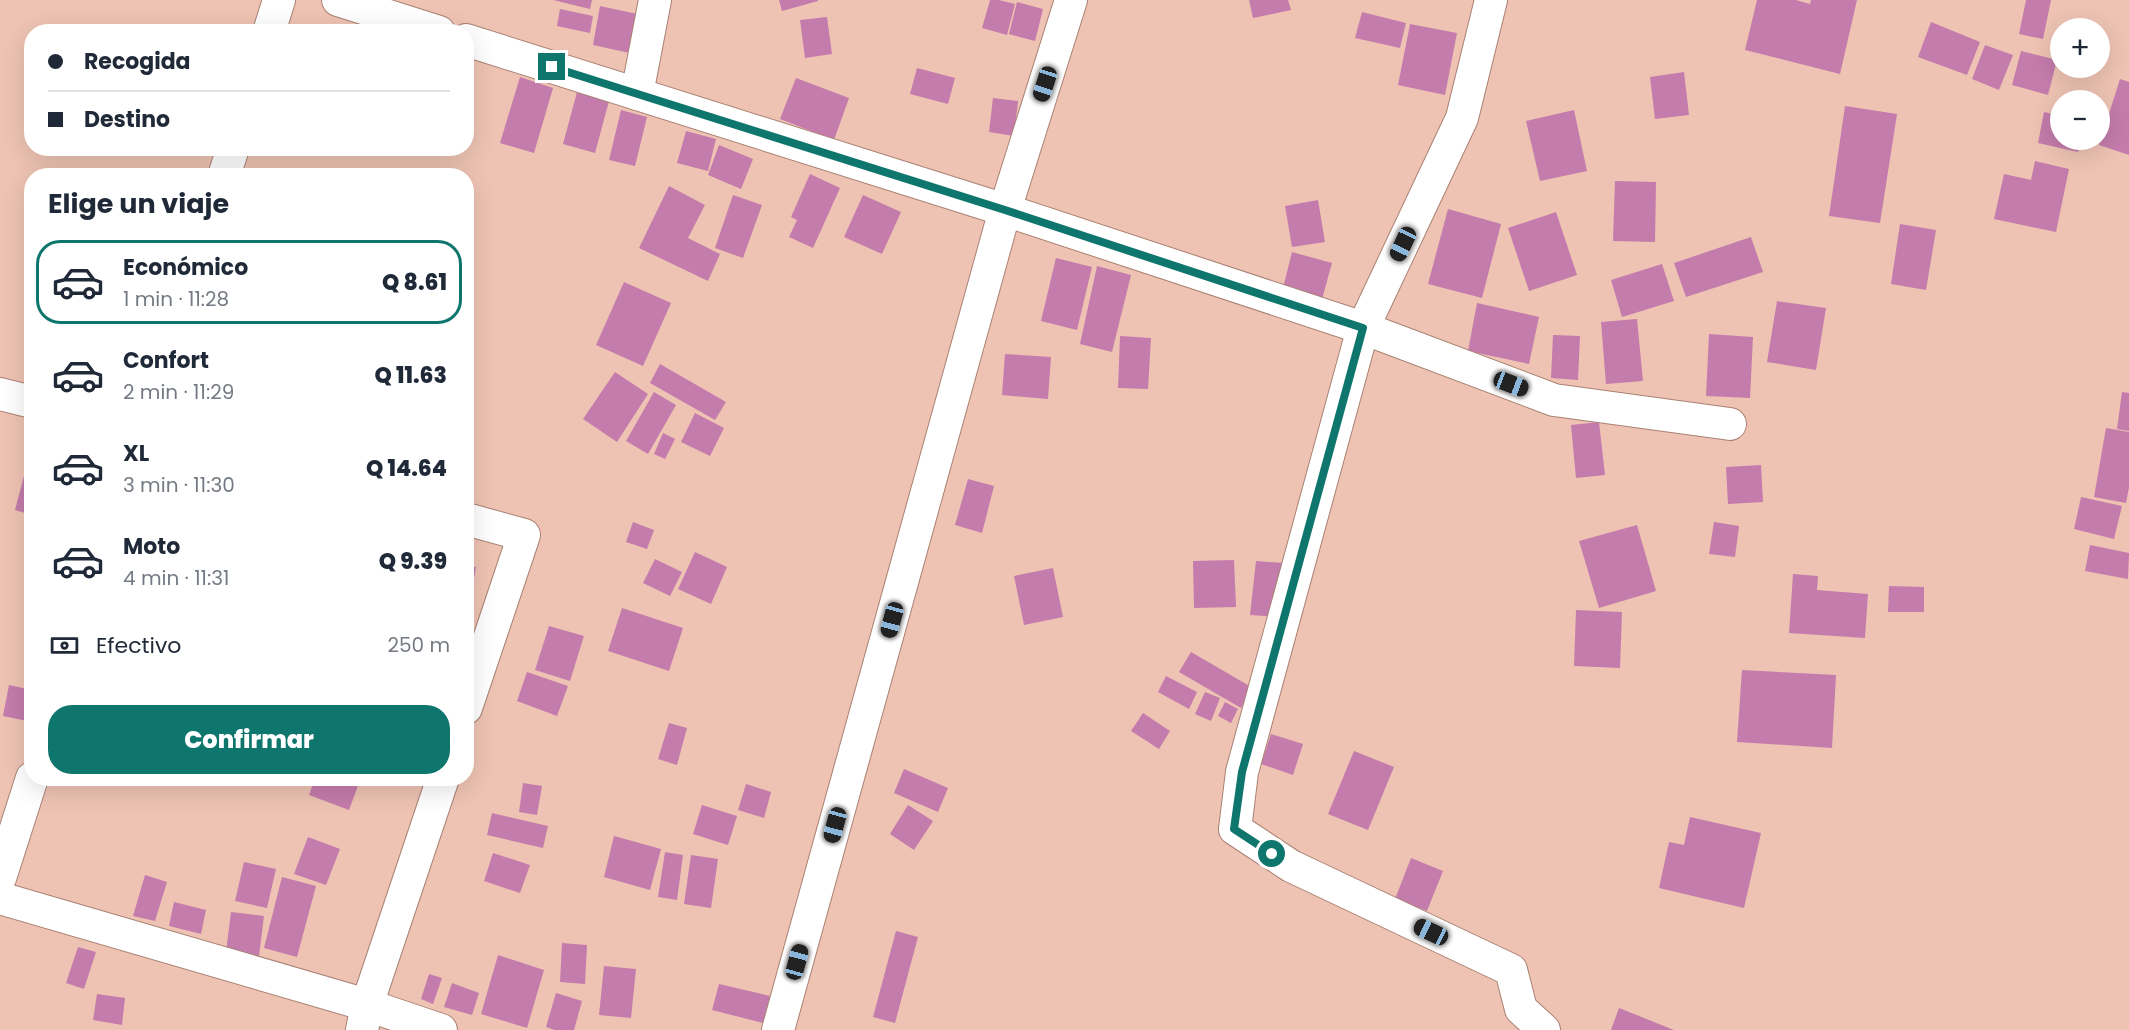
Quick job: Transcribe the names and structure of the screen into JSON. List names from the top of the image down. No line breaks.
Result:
{"page":{"map_buttons":["+","−"],"banner":["Recogida","Destino"],"heading":"Elige un viaje","list":[{"name":"Económico","note":"1 min · 11:28","value":"Q 8.61"},{"name":"Confort","note":"2 min · 11:29","value":"Q 11.63"},{"name":"XL","note":"3 min · 11:30","value":"Q 14.64"},{"name":"Moto","note":"4 min · 11:31","value":"Q 9.39"}],"pay":["Efectivo","250 m"],"buttons":"Confirmar"}}
